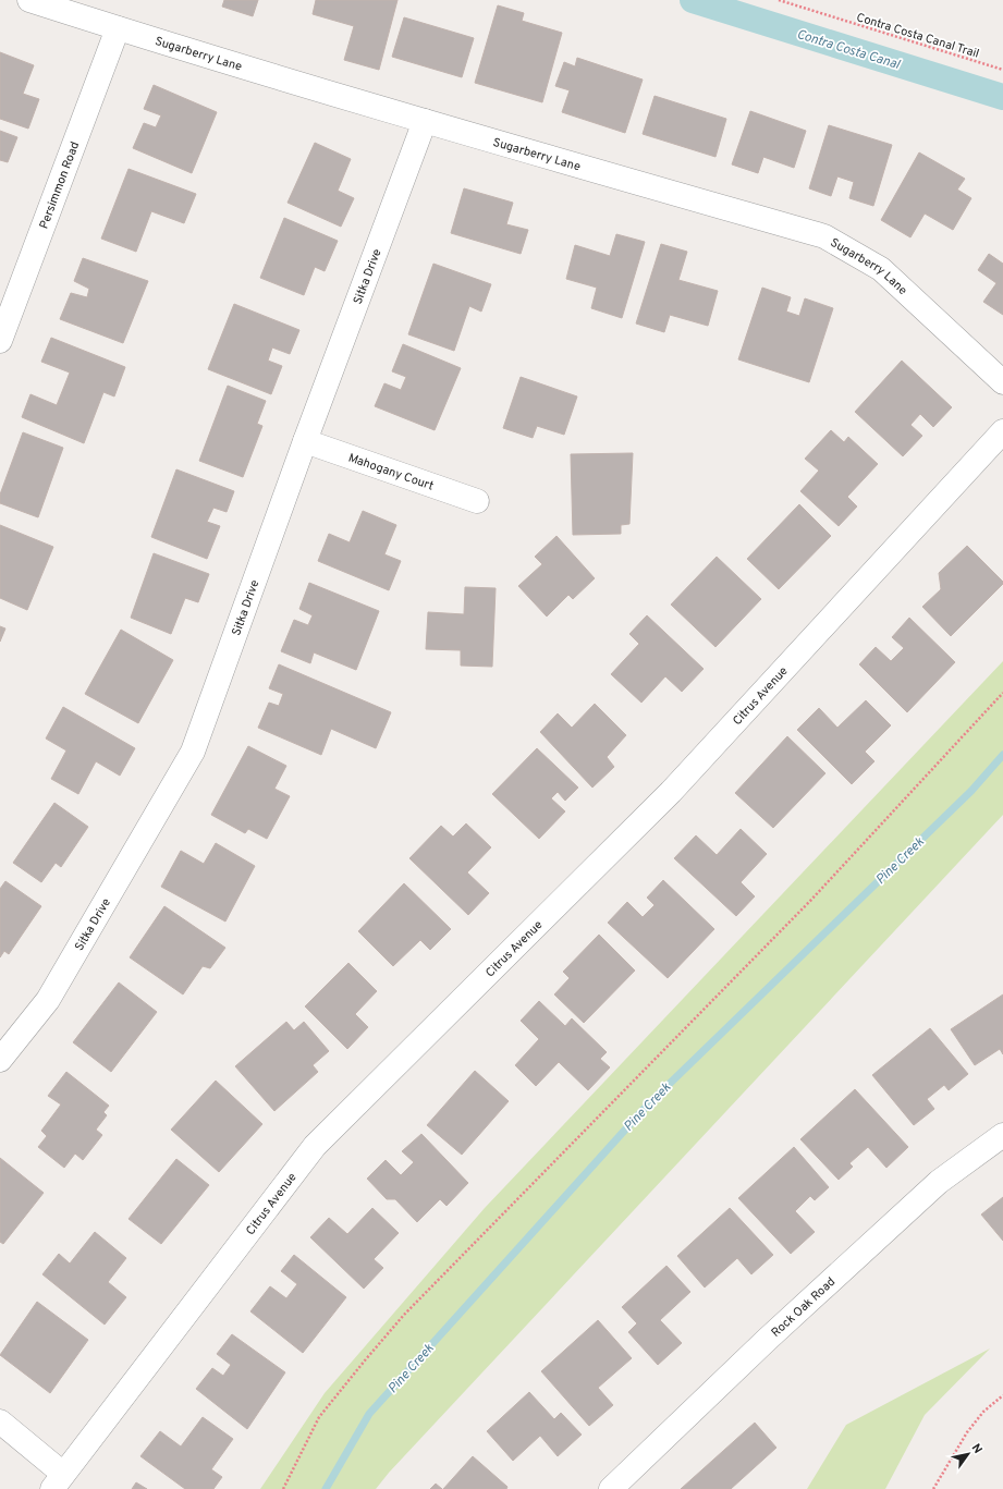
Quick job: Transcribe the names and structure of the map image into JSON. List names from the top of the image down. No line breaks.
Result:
{"streets":{"street":["Sugarberry Lane","Persimmon Road","Sitka Drive","Mahogany Court","Citrus Avenue","Rock Oak Road"],"path":["Contra Costa Canal Trail"]},"crossings":[["Sugarberry Lane","Persimmon Road"],["Sugarberry Lane","Sitka Drive"],["Sitka Drive","Mahogany Court"]],"water":["Contra Costa Canal","Pine Creek"],"north":"top right"}
